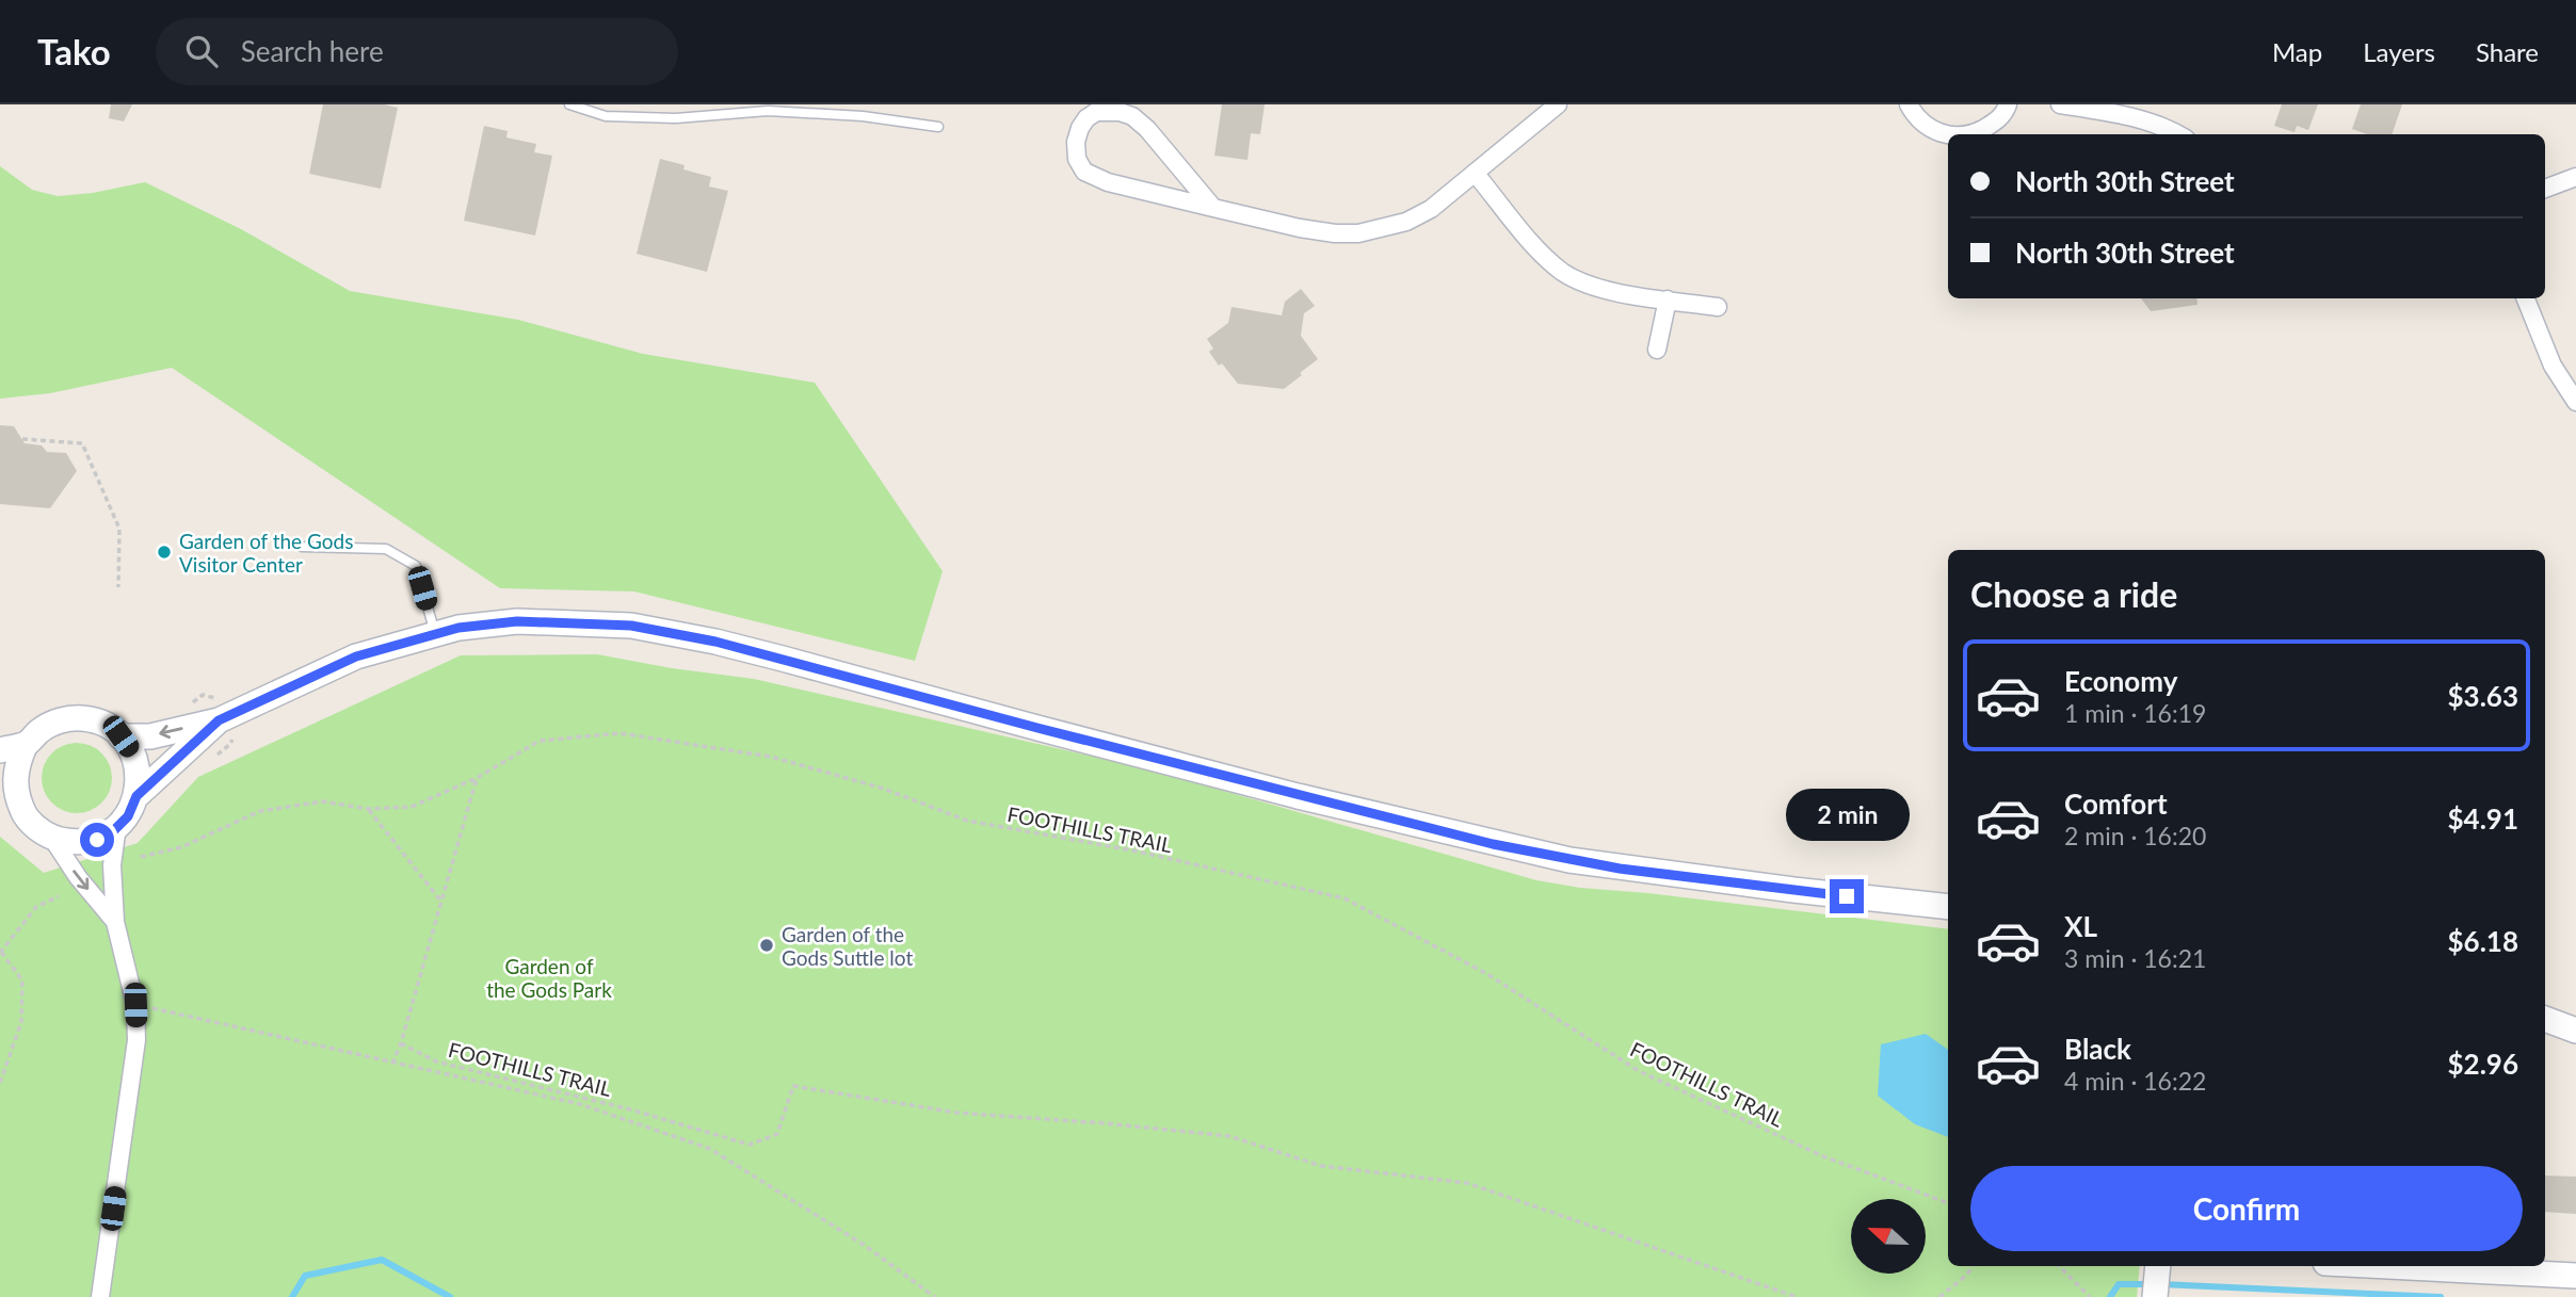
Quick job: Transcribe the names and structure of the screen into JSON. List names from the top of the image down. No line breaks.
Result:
{"streets":{"path":["FOOTHILLS TRAIL"]},"parks":["Garden of the Gods Park"],"places":["Garden of the Gods Visitor Center","Garden of the Gods Suttle lot"],"north":"left","page":{"header":"Tako","search":"Search here","nav":["Map","Layers","Share"],"banner":["North 30th Street","North 30th Street"],"heading":"Choose a ride","list":[{"name":"Economy","note":"1 min · 16:19","value":"$3.63"},{"name":"Comfort","note":"2 min · 16:20","value":"$4.91"},{"name":"XL","note":"3 min · 16:21","value":"$6.18"},{"name":"Black","note":"4 min · 16:22","value":"$2.96"}],"bubble":"2 min","buttons":"Confirm"}}
